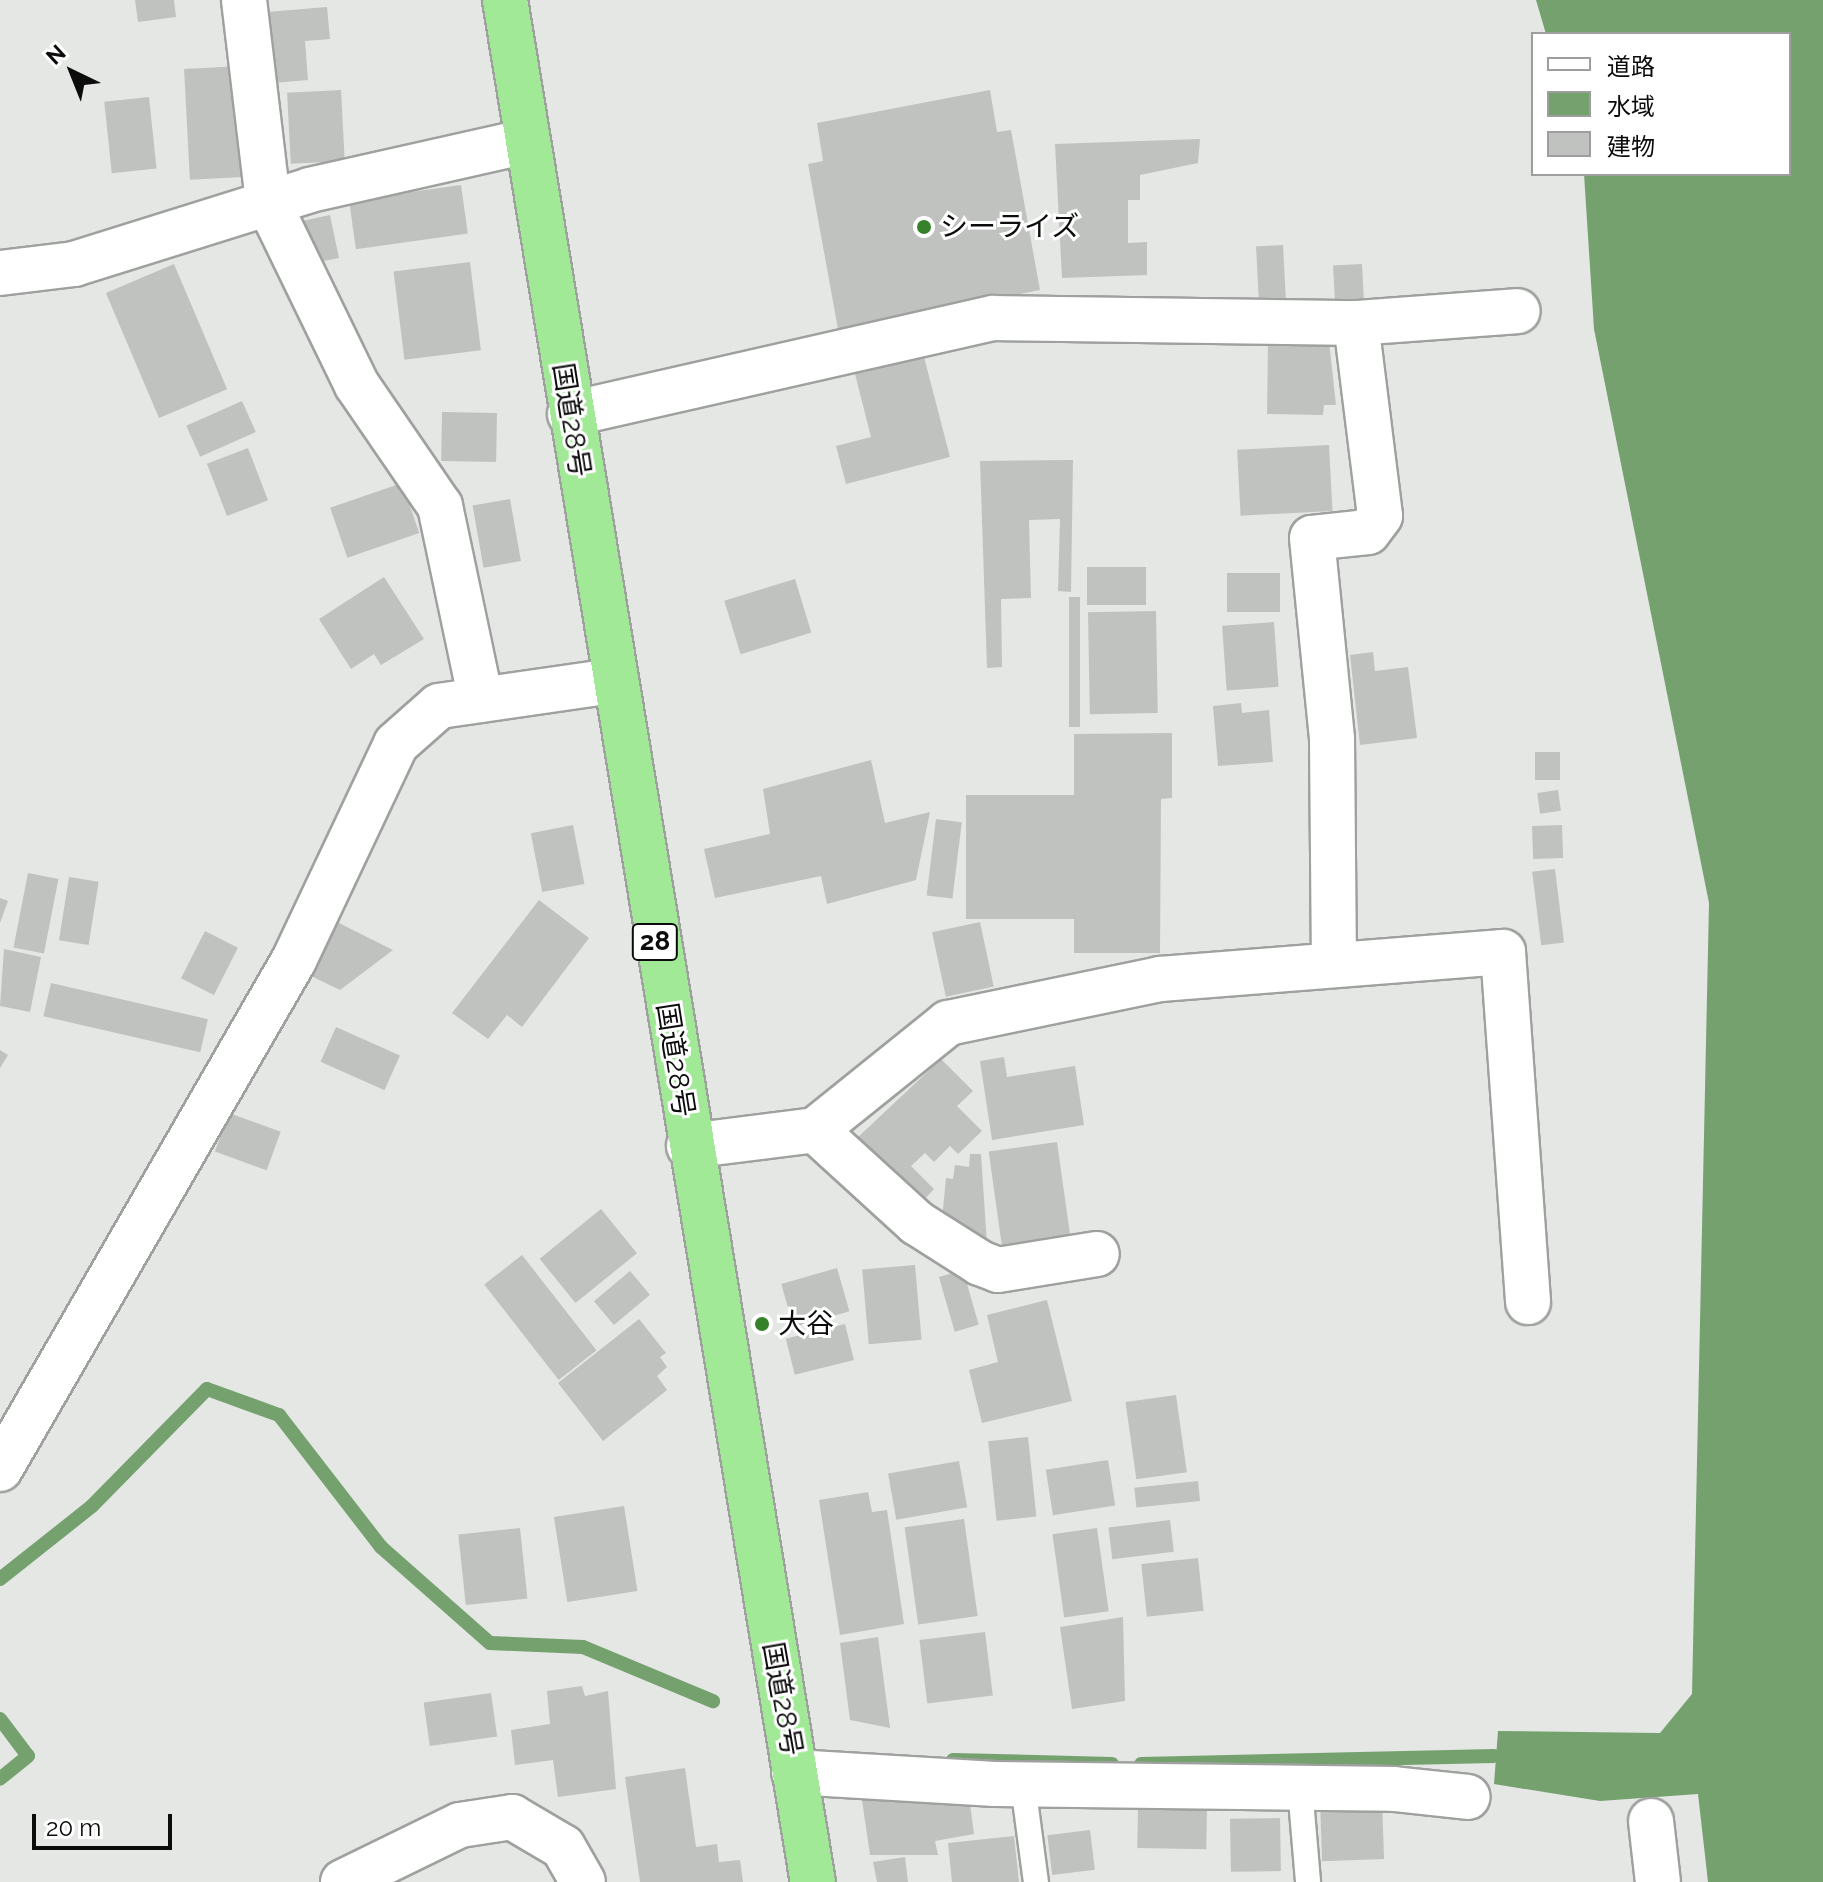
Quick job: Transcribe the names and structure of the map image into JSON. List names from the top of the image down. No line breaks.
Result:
{"streets":{"highway":["国道28号","28"]},"places":["シーライズ","大谷"],"legend":["道路","水域","建物"],"scale_bar":"20 m","north":"top left"}
